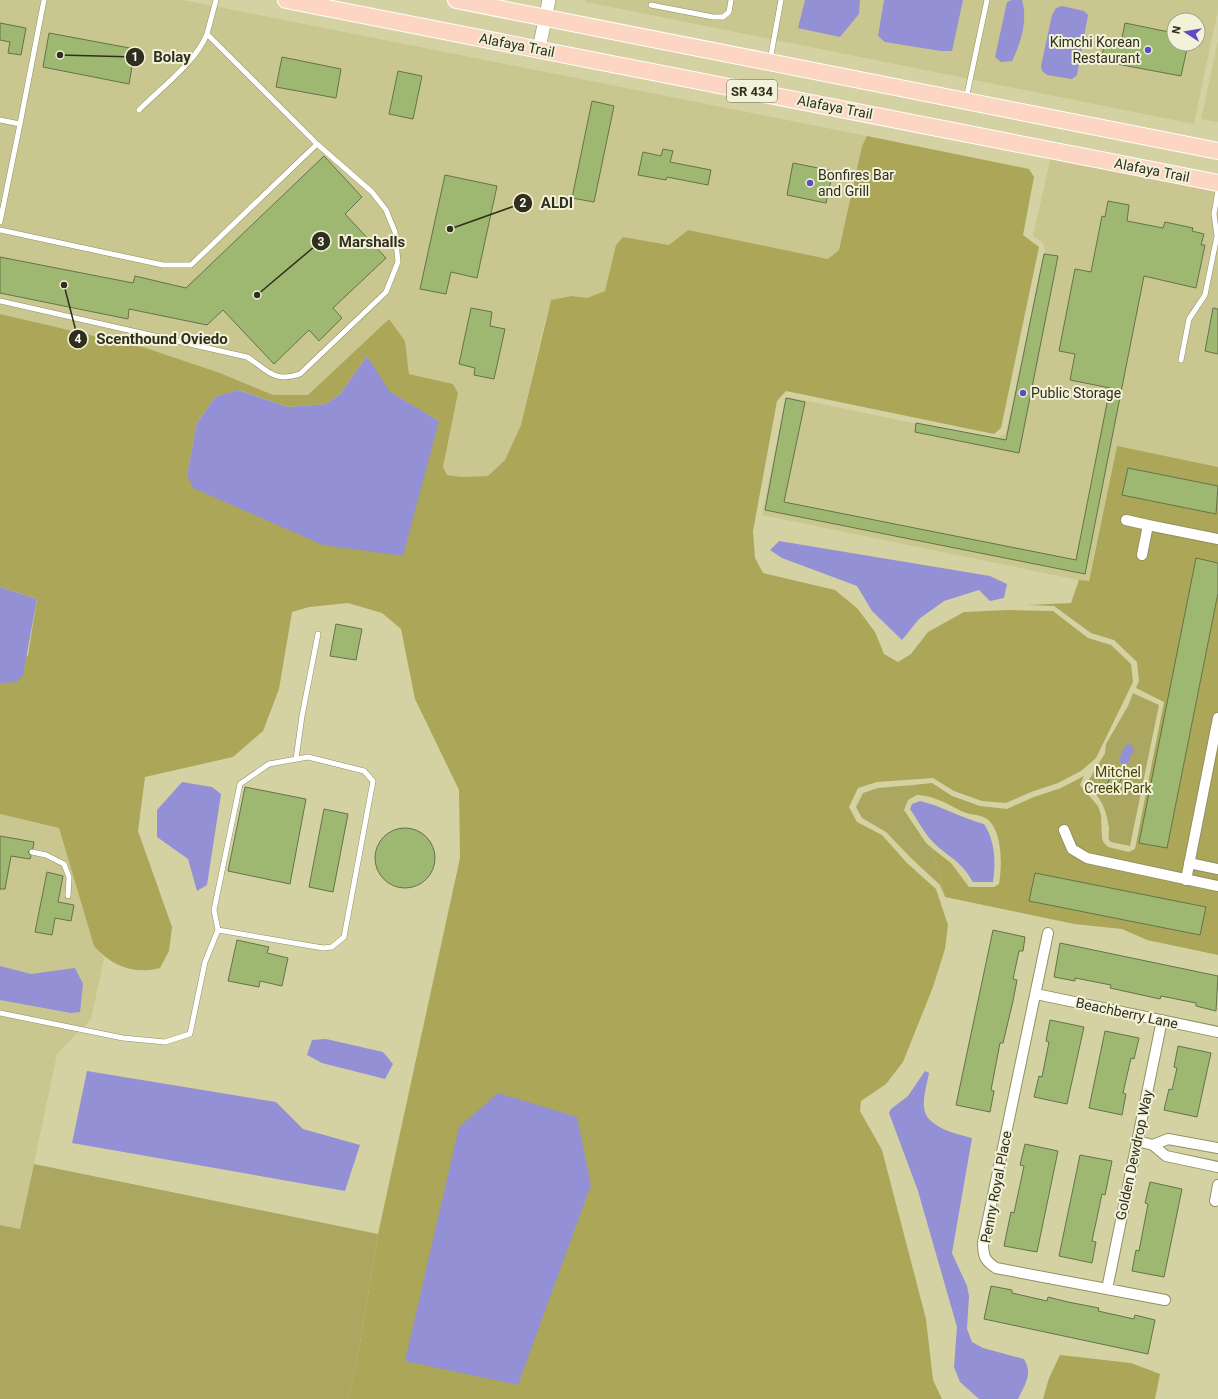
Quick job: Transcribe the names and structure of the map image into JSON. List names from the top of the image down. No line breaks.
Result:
{"streets":{"main road":["Alafaya Trail","SR 434"],"street":["Beachberry Lane","Golden Dewdrop Way","Penny Royal Place"]},"crossings":[["Beachberry Lane","Golden Dewdrop Way"],["Beachberry Lane","Penny Royal Place"],["Golden Dewdrop Way","Penny Royal Place"]],"parks":["Mitchel Creek Park"],"places":["Kimchi Korean Restaurant","Bolay","Bonfires Bar and Grill","ALDI","Scenthound Oviedo","Marshalls","Public Storage"],"north":"left"}
